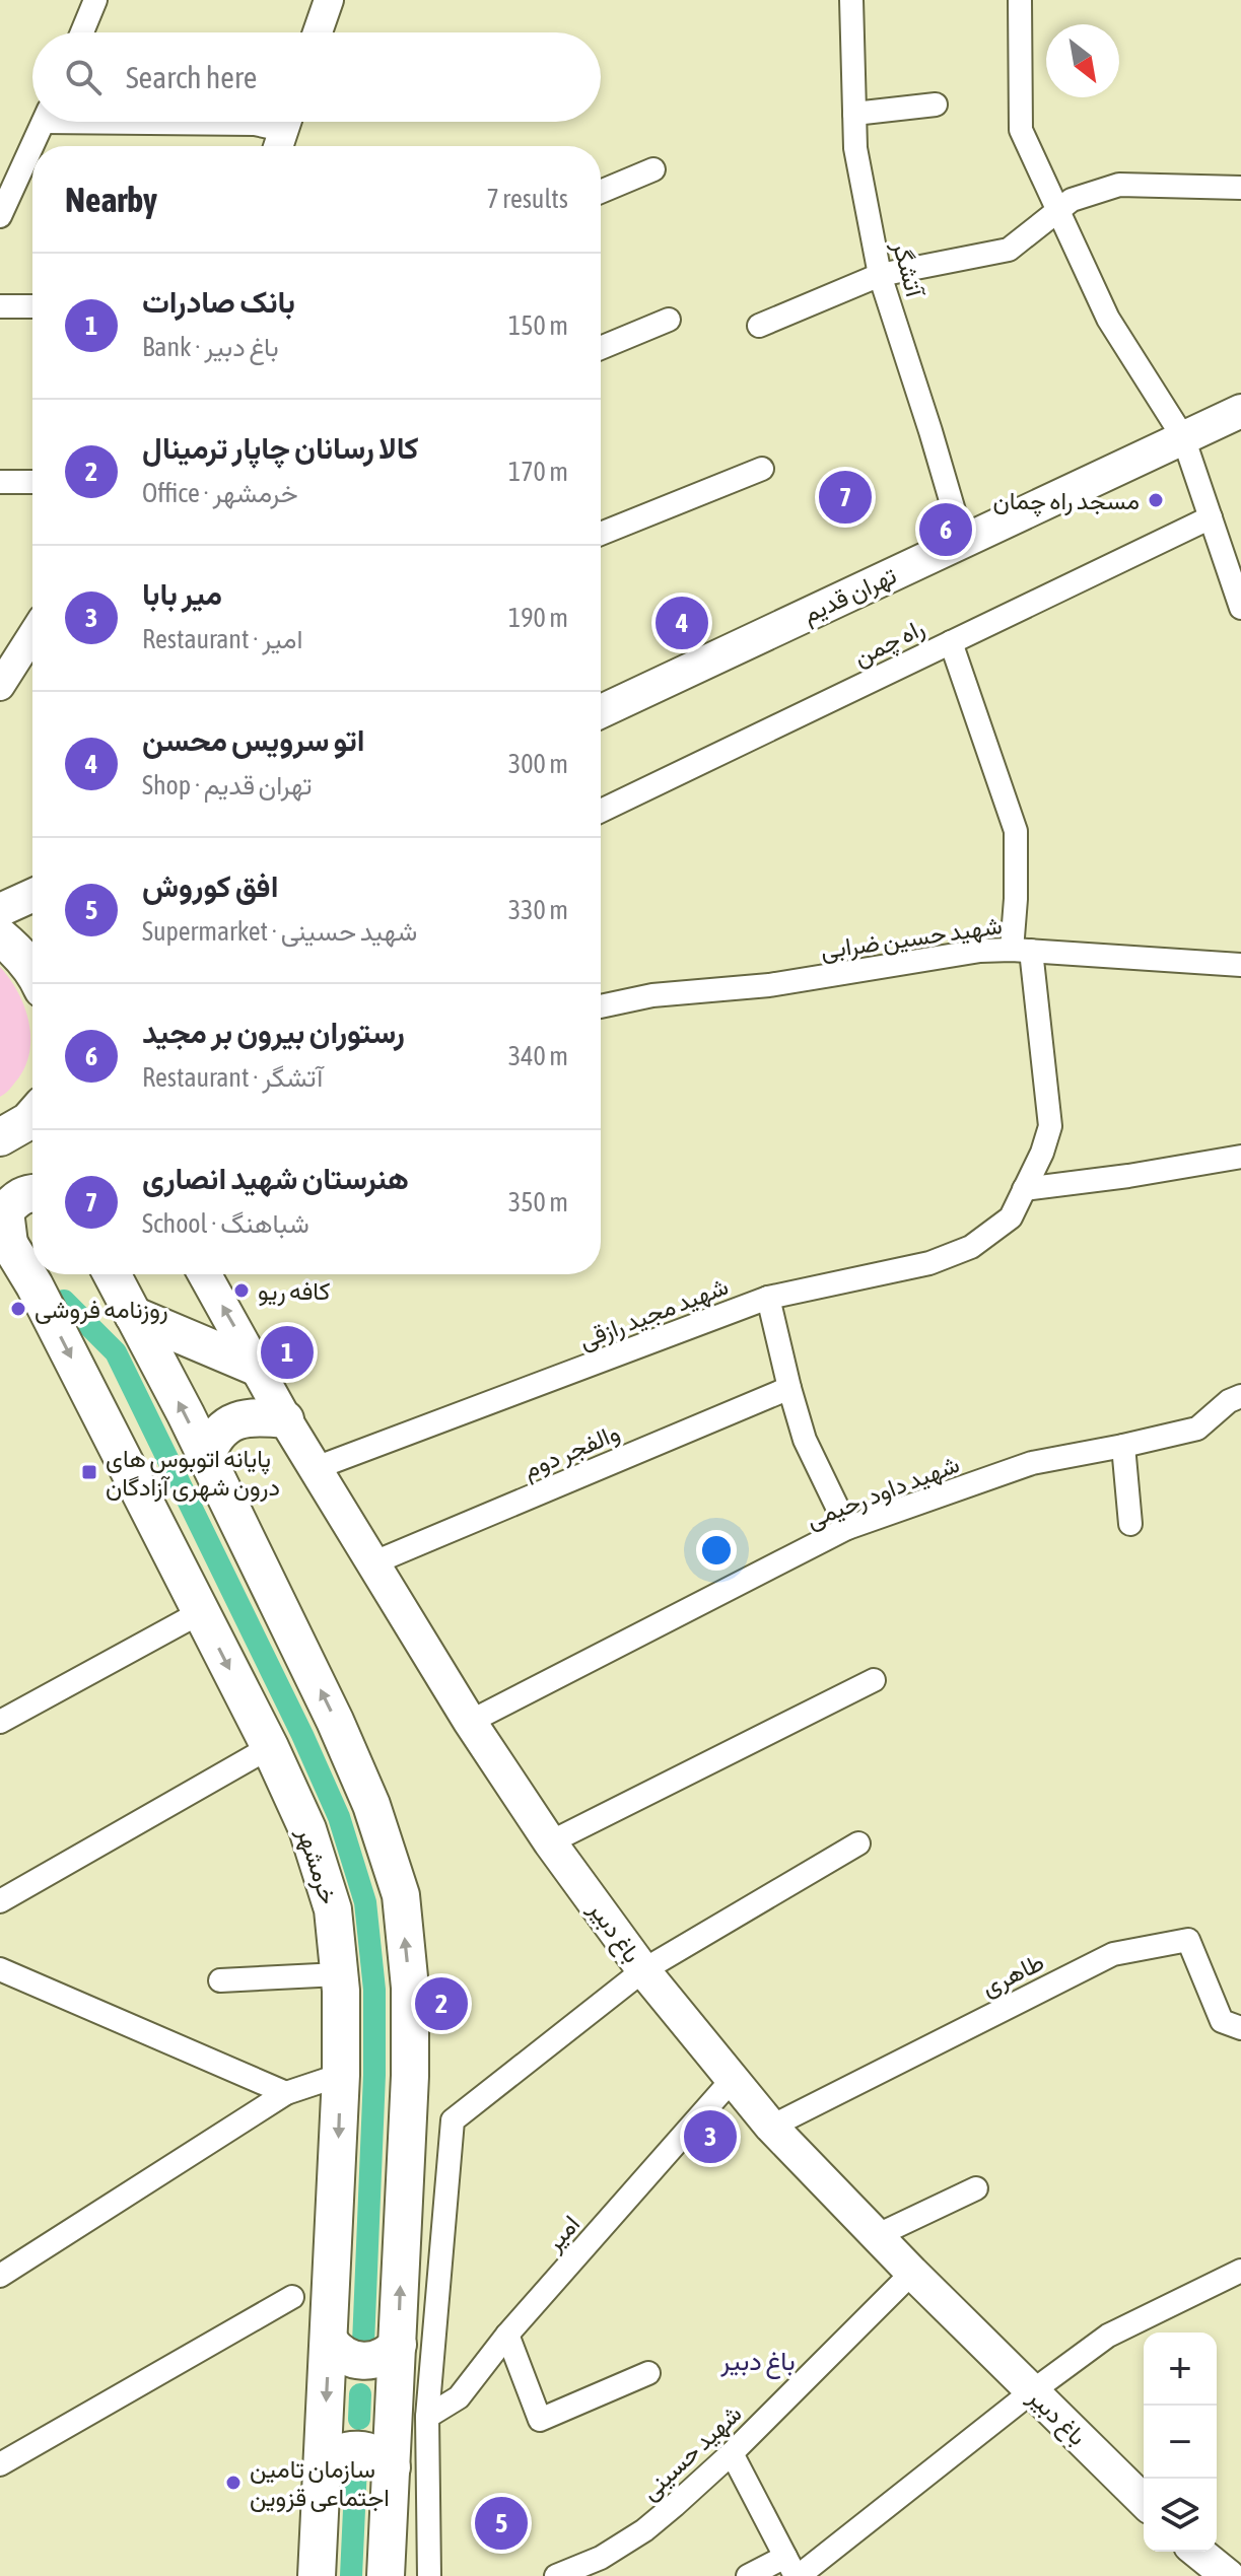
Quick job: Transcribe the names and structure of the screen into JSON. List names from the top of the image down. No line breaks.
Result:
{"streets":{"main road":["تهران قدیم","خرمشهر","باغ دبیر"],"street":["آتشگر","راه چمن","شهید حسین ضرابی","شهید مجید رازقی","والفجر دوم","شهید داود رحیمی","طاهری","امیر","شهید حسینی"]},"crossings":[["آتشگر","تهران قدیم"],["شهید مجید رازقی","باغ دبیر"],["والفجر دوم","باغ دبیر"],["شهید داود رحیمی","باغ دبیر"],["باغ دبیر","طاهری"],["باغ دبیر","امیر"],["باغ دبیر","شهید حسینی"]],"districts":["باغ دبیر"],"places":{"other":["مسجد راه چمان","کافه ریو","روزنامه فروشی","سازمان تامین اجتماعی قزوین"],"transit":["پایانه اتوبوس های درون شهری آزادگان"]},"north":"bottom right","page":{"search":"Search here","heading":["Nearby","7 results"],"list":[{"mark":"1","name":"بانک صادرات","note":"Bank · باغ دبیر","value":"150 m"},{"mark":"2","name":"کالا رسانان چاپار ترمینال","note":"Office · خرمشهر","value":"170 m"},{"mark":"3","name":"میر بابا","note":"Restaurant · امیر","value":"190 m"},{"mark":"4","name":"اتو سرویس محسن","note":"Shop · تهران قدیم","value":"300 m"},{"mark":"5","name":"افق کوروش","note":"Supermarket · شهید حسینی","value":"330 m"},{"mark":"6","name":"رستوران بیرون بر مجید","note":"Restaurant · آتشگر","value":"340 m"},{"mark":"7","name":"هنرستان شهید انصاری","note":"School · شباهنگ","value":"350 m"}],"pins":["7","6","4","1","2","3","5"],"map_buttons":["+","−"]}}
